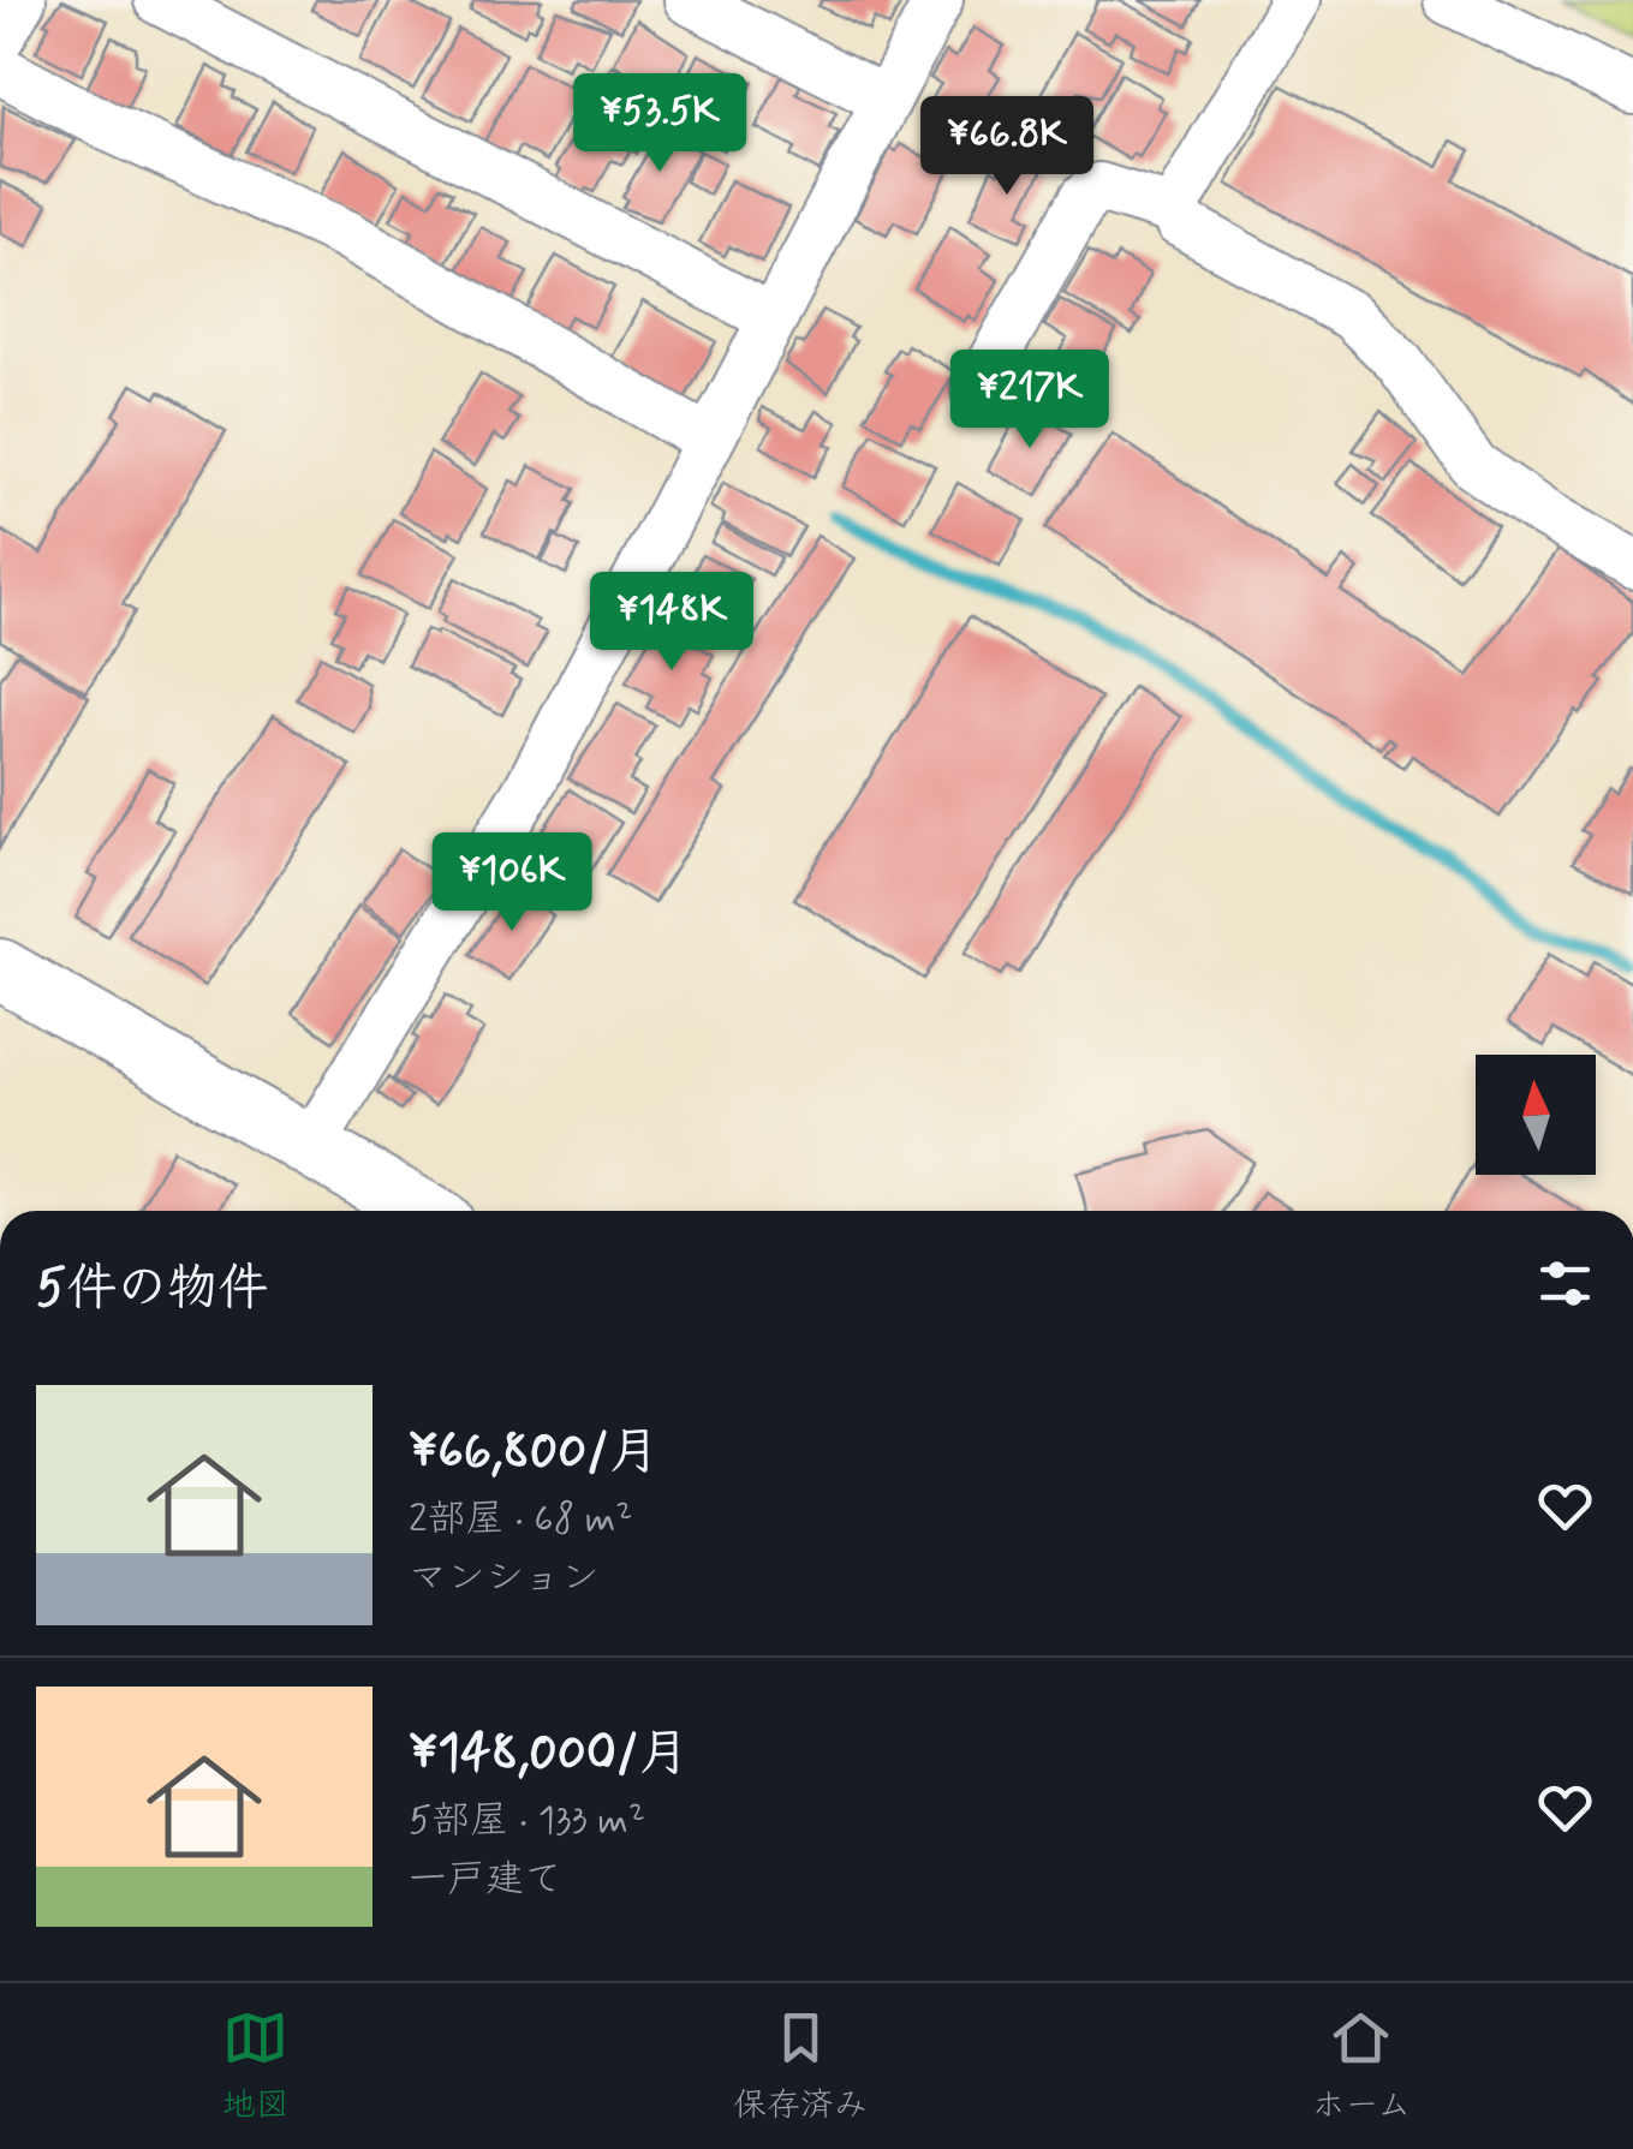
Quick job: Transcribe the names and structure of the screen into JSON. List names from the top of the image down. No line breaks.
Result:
{"north":"top","page":{"price":["¥53.5K","¥66.8K","¥217K","¥148K","¥106K"],"heading":"5件の物件","list":[{"name":"¥66,800/月","note":"2部屋 · 68 m² · マンション"},{"name":"¥148,000/月","note":"5部屋 · 133 m² · 一戸建て"}],"tabs":["地図","保存済み","ホーム"]}}
